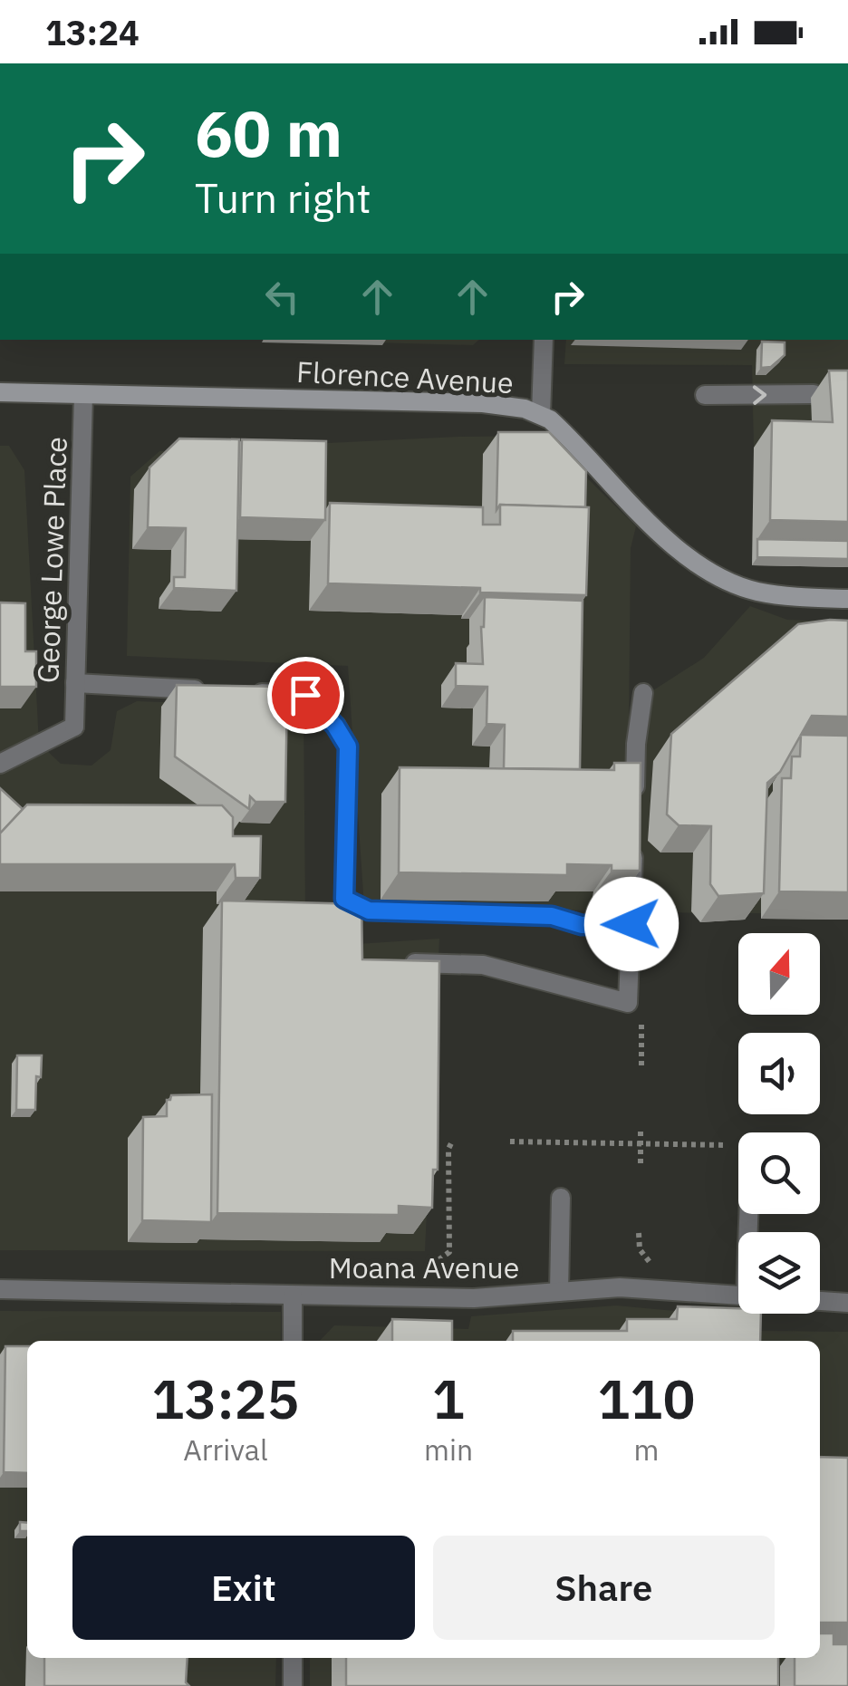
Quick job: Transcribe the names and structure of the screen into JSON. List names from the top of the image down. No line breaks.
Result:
{"streets":{"street":["Florence Avenue","George Lowe Place","Moana Avenue"]},"crossings":[["Florence Avenue","George Lowe Place"]],"north":"top","page":{"status":"13:24","turn":["60 m","Turn right"],"eta":["13:25","Arrival","1","min","110","m"],"buttons":["Exit","Share"]}}
